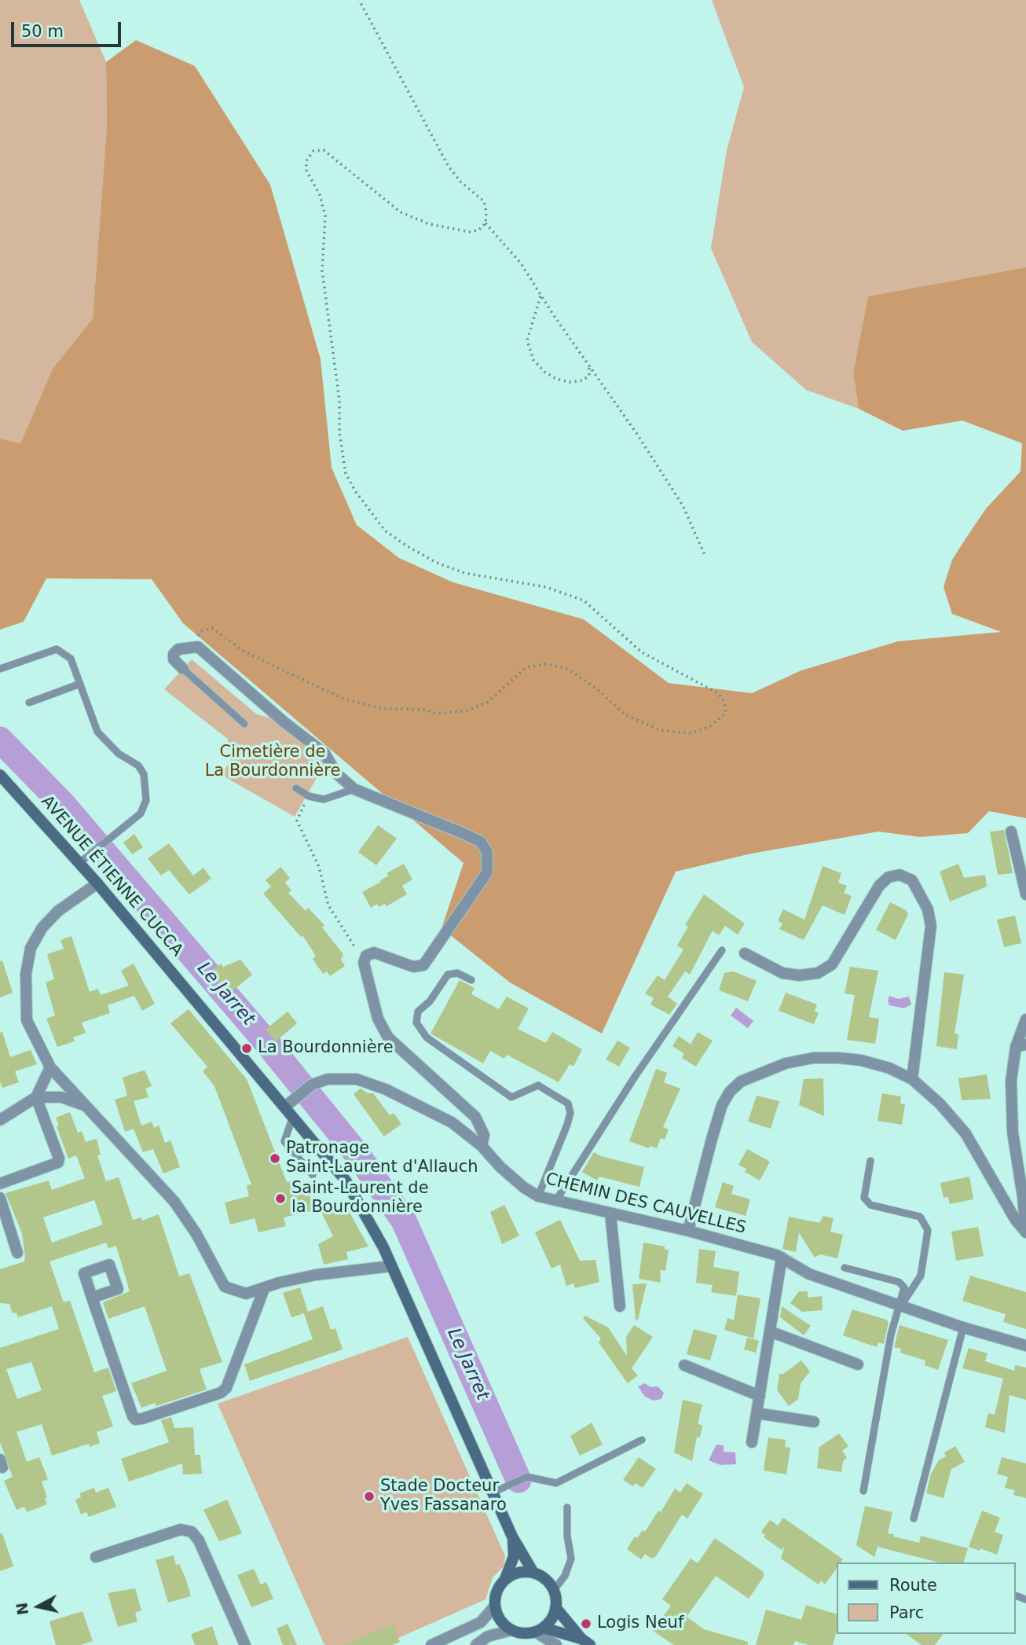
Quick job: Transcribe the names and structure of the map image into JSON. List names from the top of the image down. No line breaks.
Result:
{"streets":{"main road":["AVENUE ÉTIENNE CUCCA"],"street":["CHEMIN DES CAUVELLES"]},"crossings":[["AVENUE ÉTIENNE CUCCA","CHEMIN DES CAUVELLES"]],"water":["Le Jarret"],"parks":["Cimetière de La Bourdonnière"],"places":["La Bourdonnière","Patronage Saint-Laurent d'Allauch","Saint-Laurent de la Bourdonnière","Stade Docteur Yves Fassanaro","Logis Neuf"],"legend":["Route","Parc"],"scale_bar":"50 m","north":"left"}
